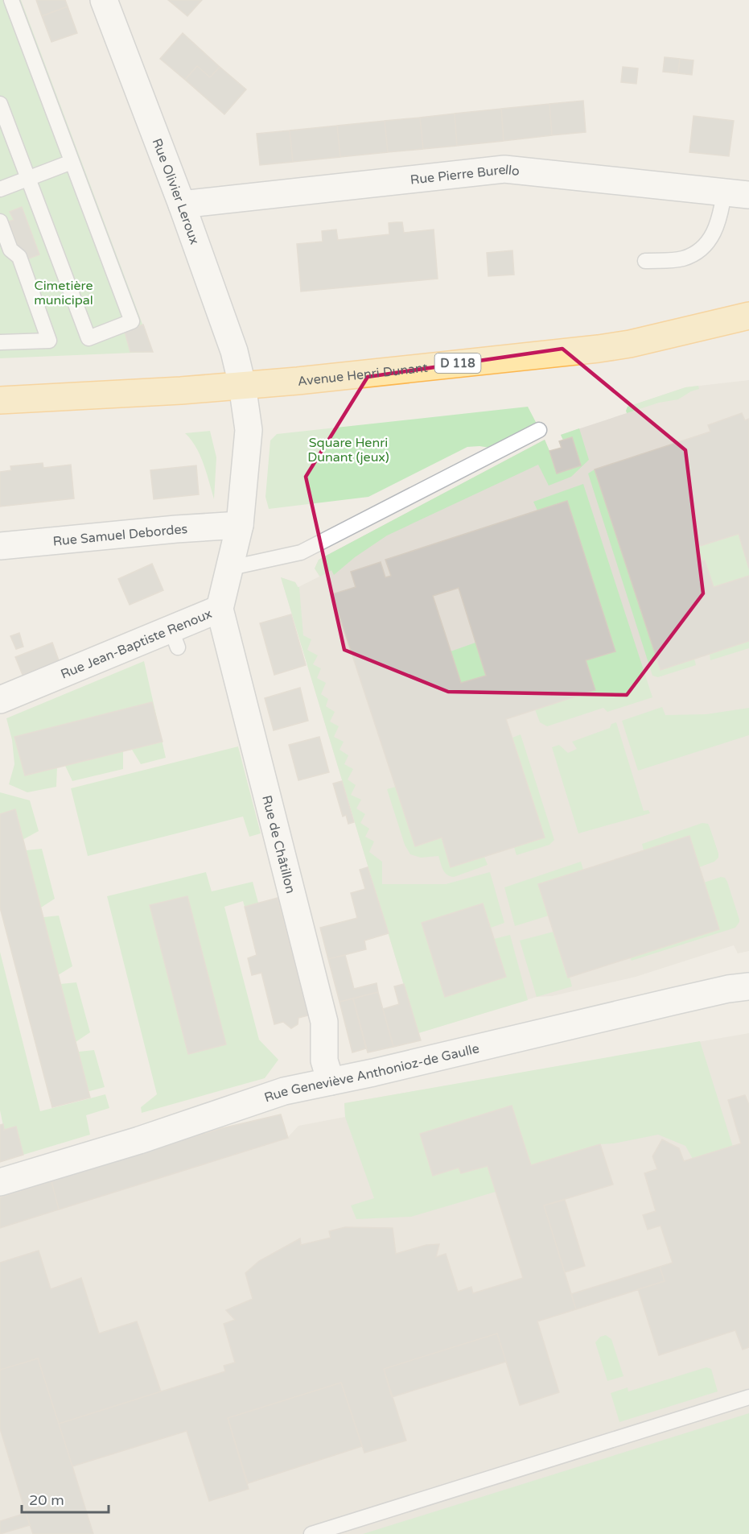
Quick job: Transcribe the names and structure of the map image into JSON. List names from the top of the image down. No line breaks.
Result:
{"streets":{"main road":["D 118","Avenue Henri Dunant"],"street":["Rue Pierre Burello","Rue Olivier Leroux","Rue Samuel Debordes","Rue Jean-Baptiste Renoux","Rue de Châtillon","Rue Geneviève Anthonioz-de Gaulle"]},"crossings":[["Rue Pierre Burello","Rue Olivier Leroux"],["Rue Olivier Leroux","Avenue Henri Dunant"],["Rue Olivier Leroux","Rue Samuel Debordes"],["Rue Olivier Leroux","Rue Jean-Baptiste Renoux"],["Rue Samuel Debordes","Rue Jean-Baptiste Renoux"],["Rue Jean-Baptiste Renoux","Rue de Châtillon"],["Rue de Châtillon","Rue Geneviève Anthonioz-de Gaulle"]],"parks":["Cimetière municipal","Square Henri Dunant (jeux)"],"scale_bar":"20 m"}
